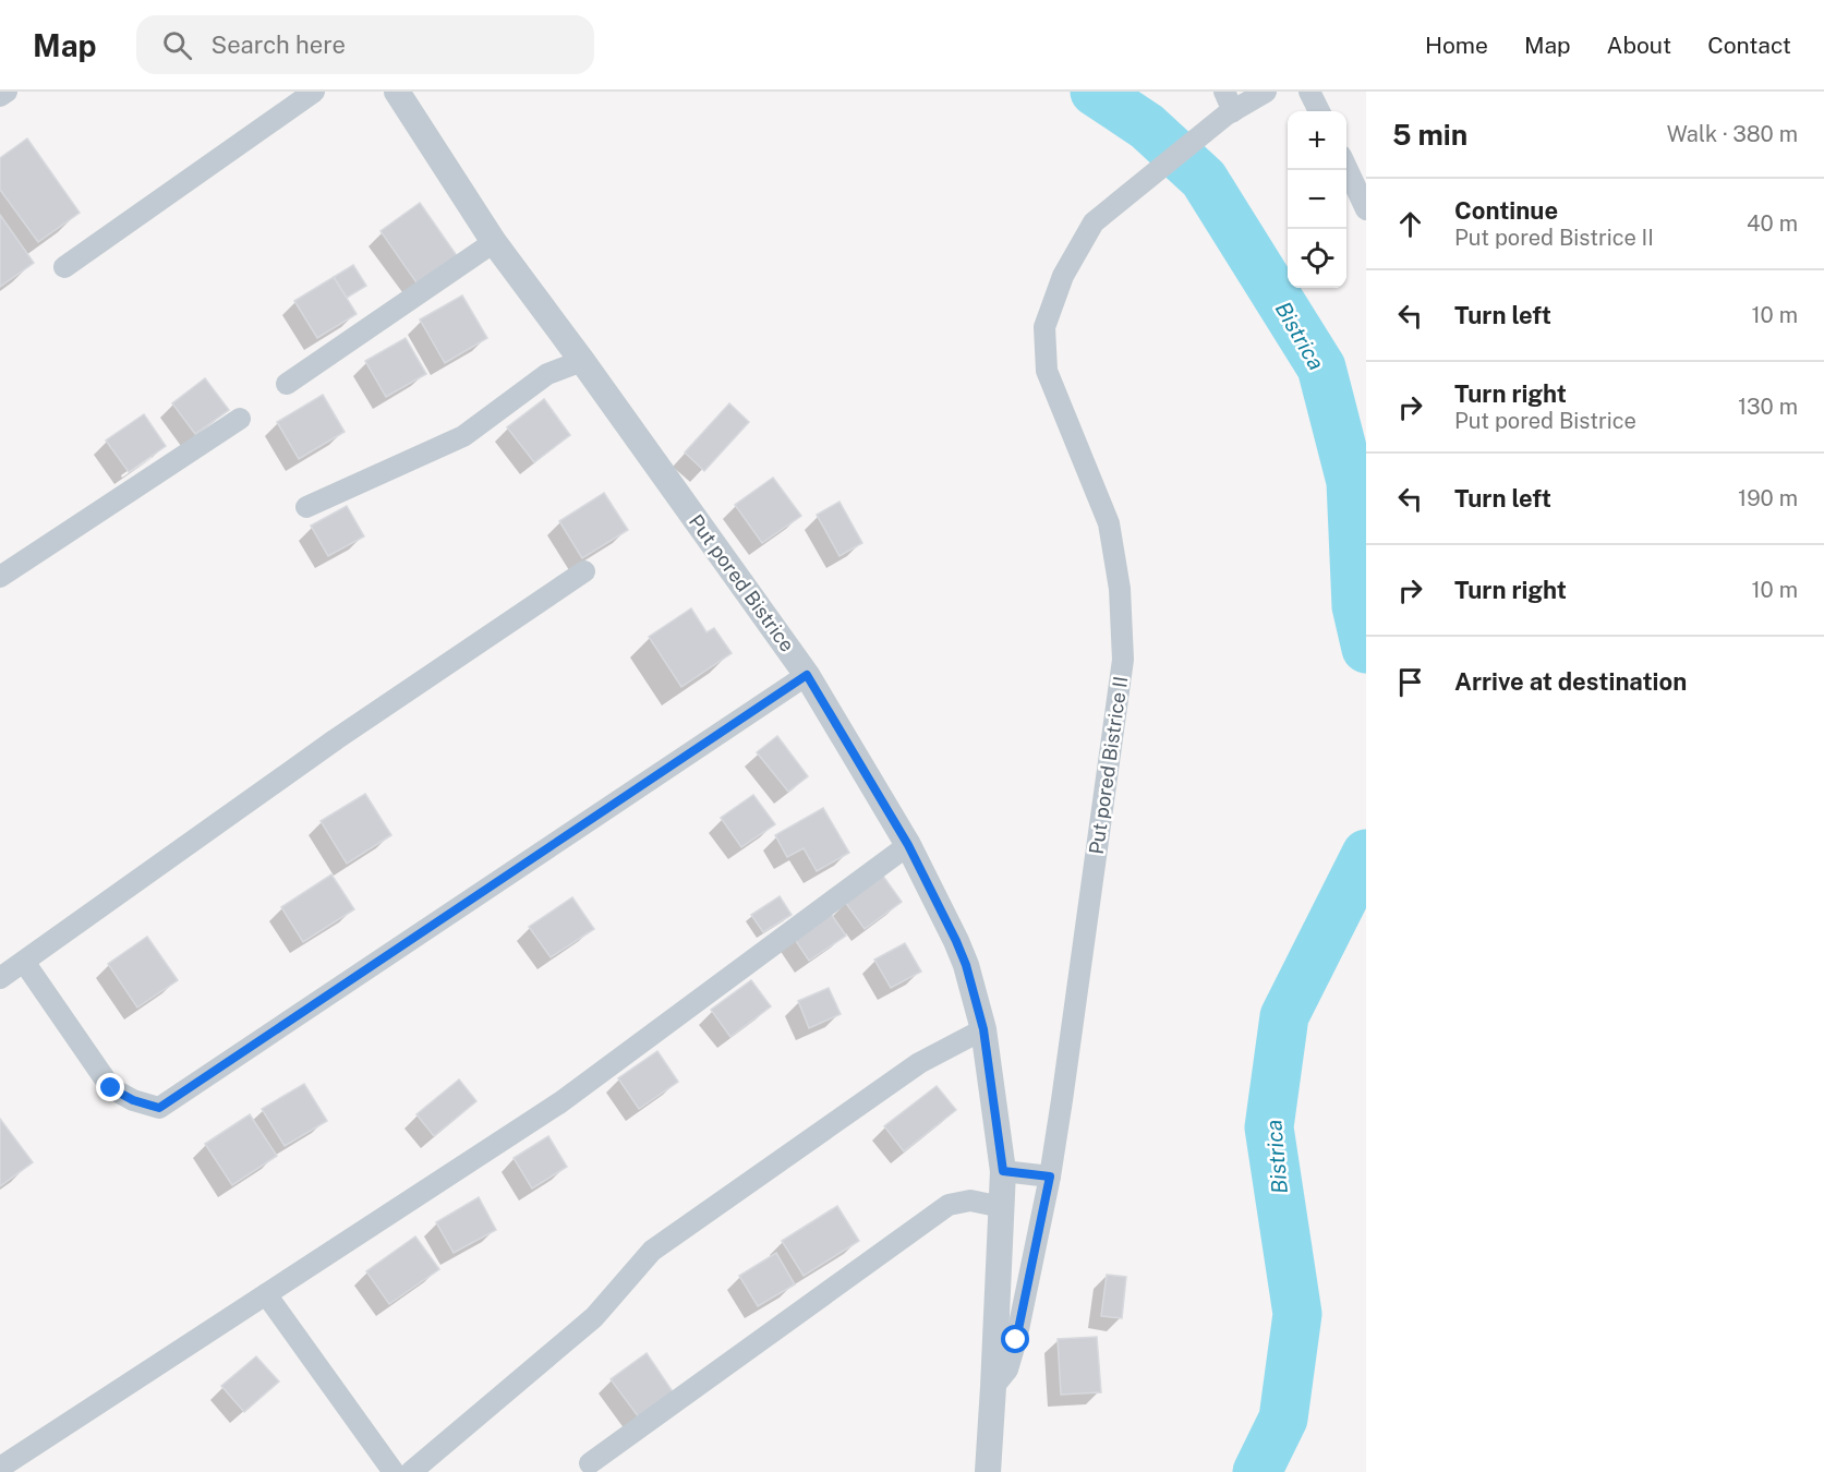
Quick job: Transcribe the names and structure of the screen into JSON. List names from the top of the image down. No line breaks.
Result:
{"streets":{"street":["Put pored Bistrice","Put pored Bistrice II"]},"crossings":[["Put pored Bistrice","Put pored Bistrice II"]],"water":["Bistrica"],"page":{"header":"Map","search":"Search here","nav":["Home","Map","About","Contact"],"heading":["5 min","Walk · 380 m"],"map_buttons":["+","−"],"list":[["Continue","Put pored Bistrice II","40 m"],["Turn left","10 m"],["Turn right","Put pored Bistrice","130 m"],["Turn left","190 m"],["Turn right","10 m"],"Arrive at destination"]}}
